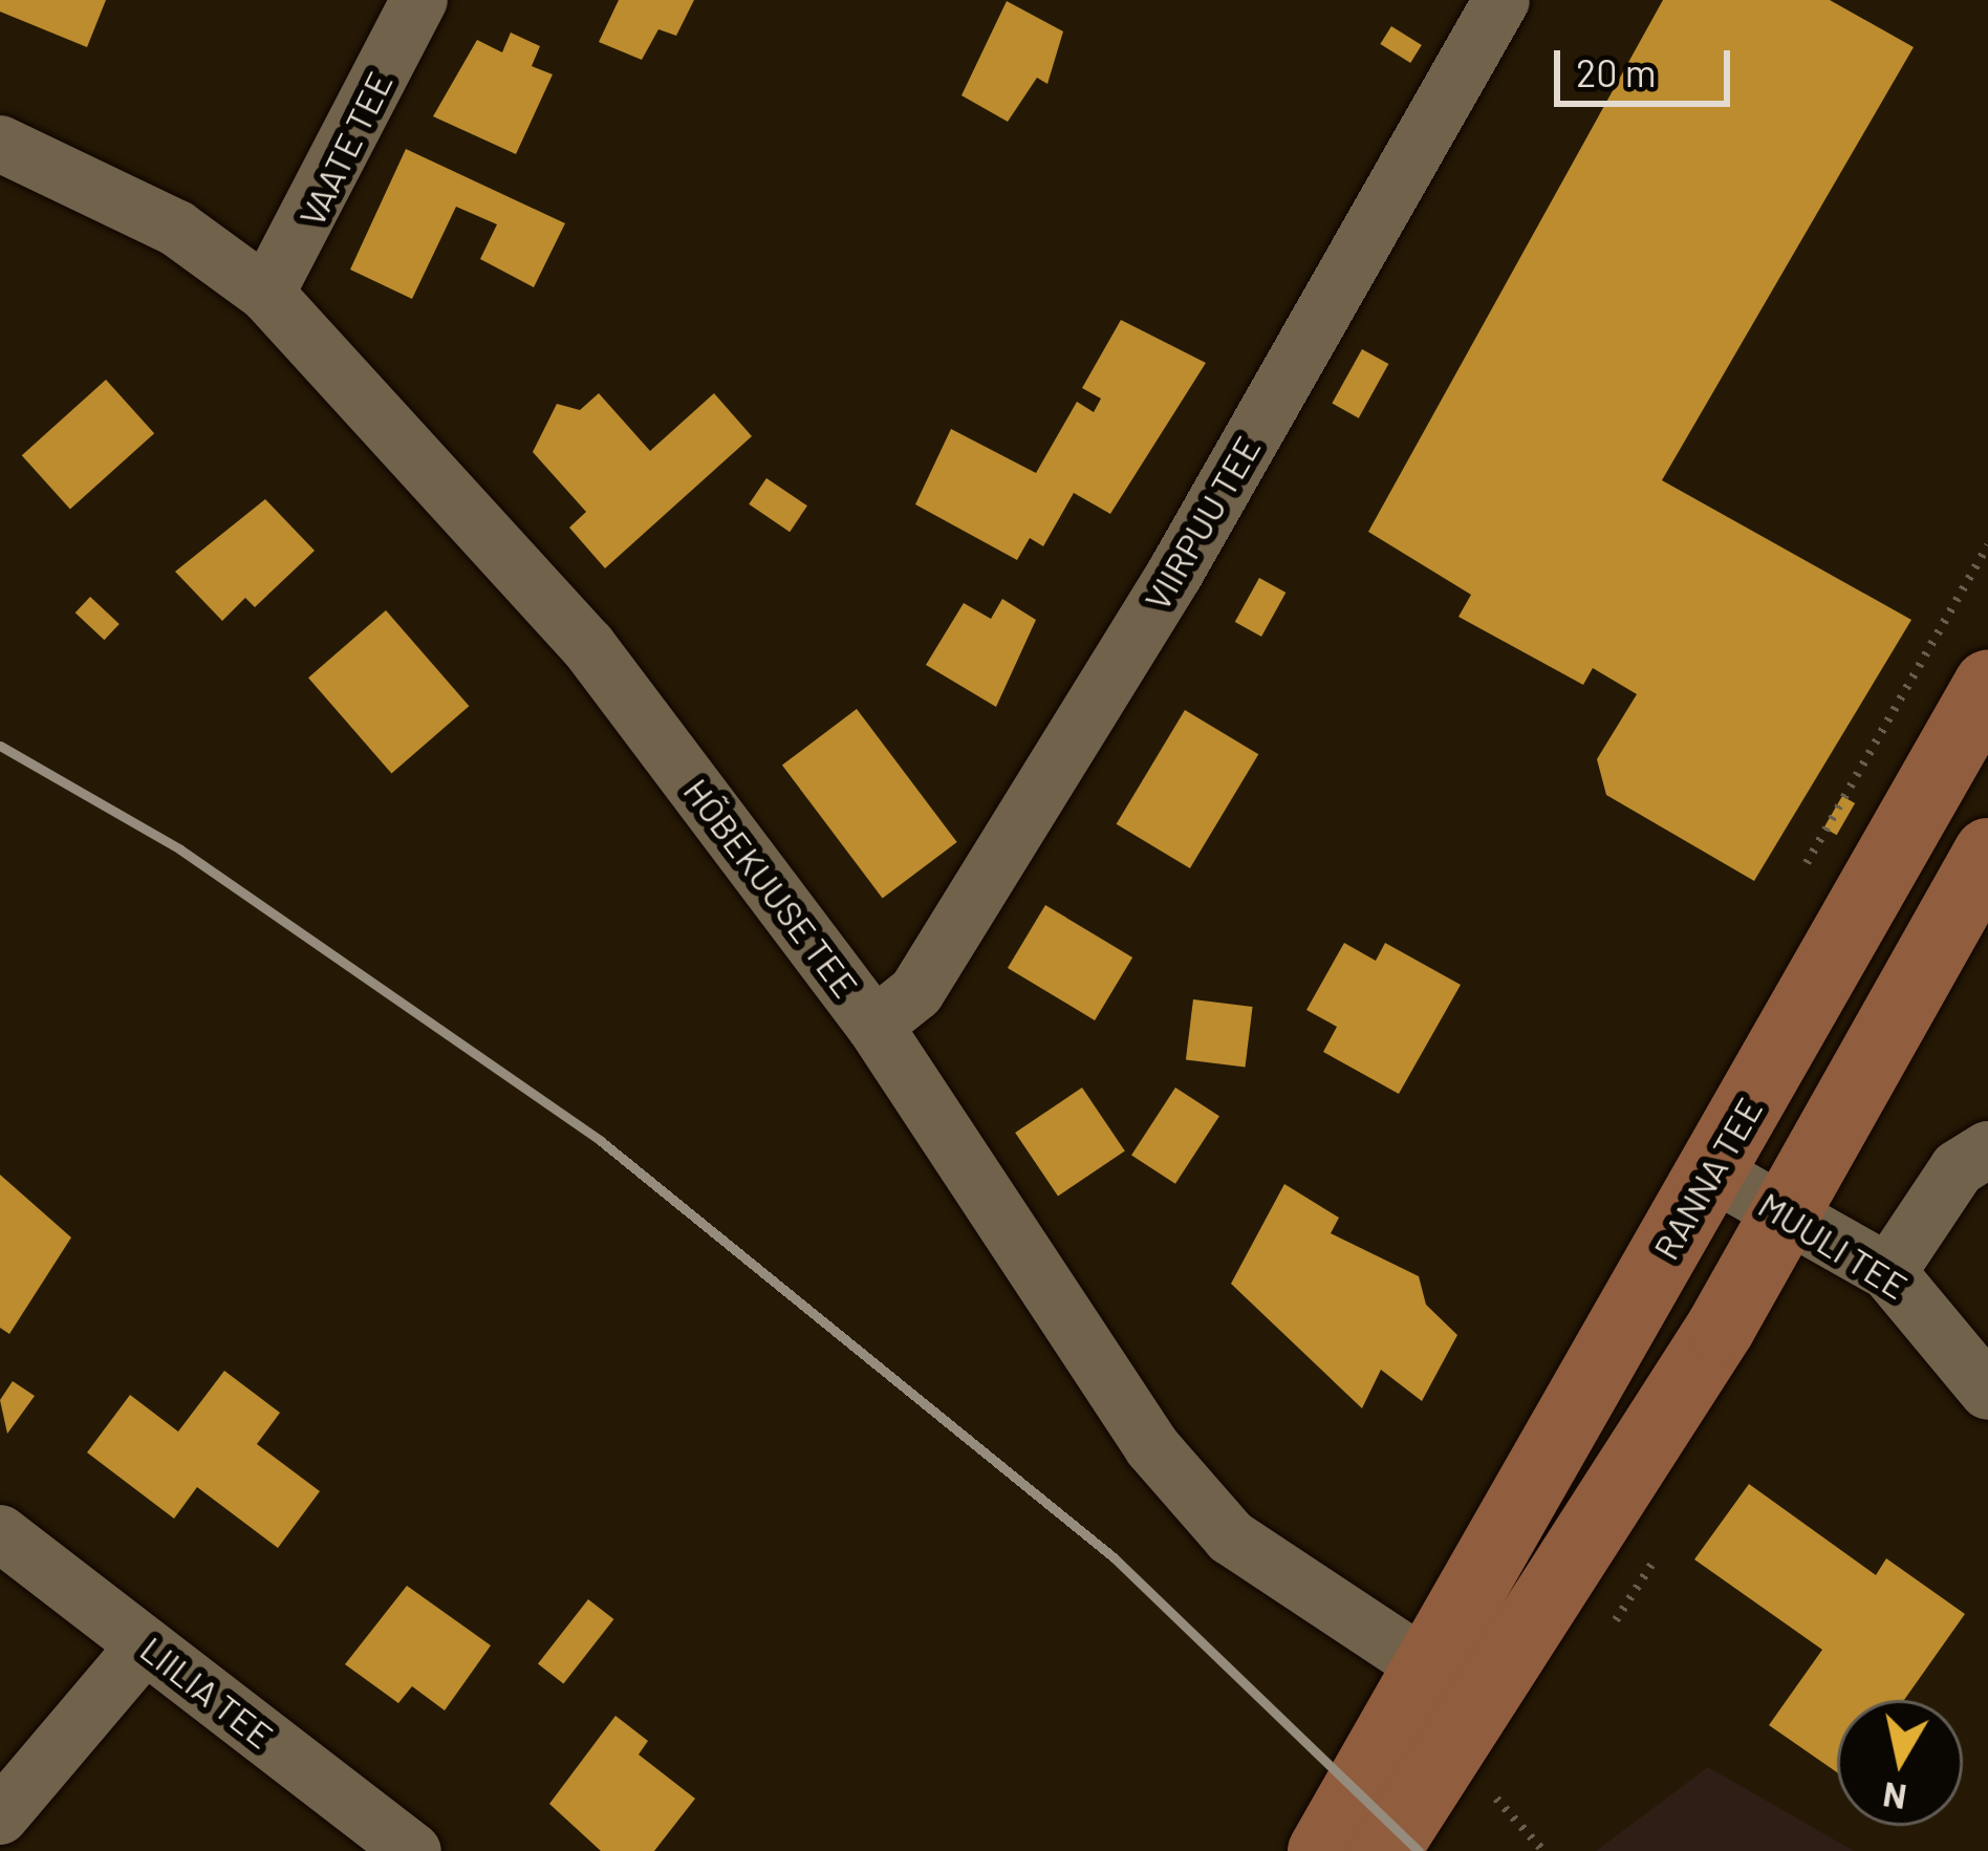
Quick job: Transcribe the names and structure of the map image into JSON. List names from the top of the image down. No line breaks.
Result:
{"streets":{"main road":["RANNA TEE"],"street":["VAATE TEE","VIIRPUU TEE","HÕBEKUUSE TEE","MUULI TEE","LIILIA TEE"]},"crossings":[["VAATE TEE","HÕBEKUUSE TEE"],["VIIRPUU TEE","HÕBEKUUSE TEE"],["HÕBEKUUSE TEE","RANNA TEE"],["RANNA TEE","MUULI TEE"]],"scale_bar":"20 m","north":"bottom"}
